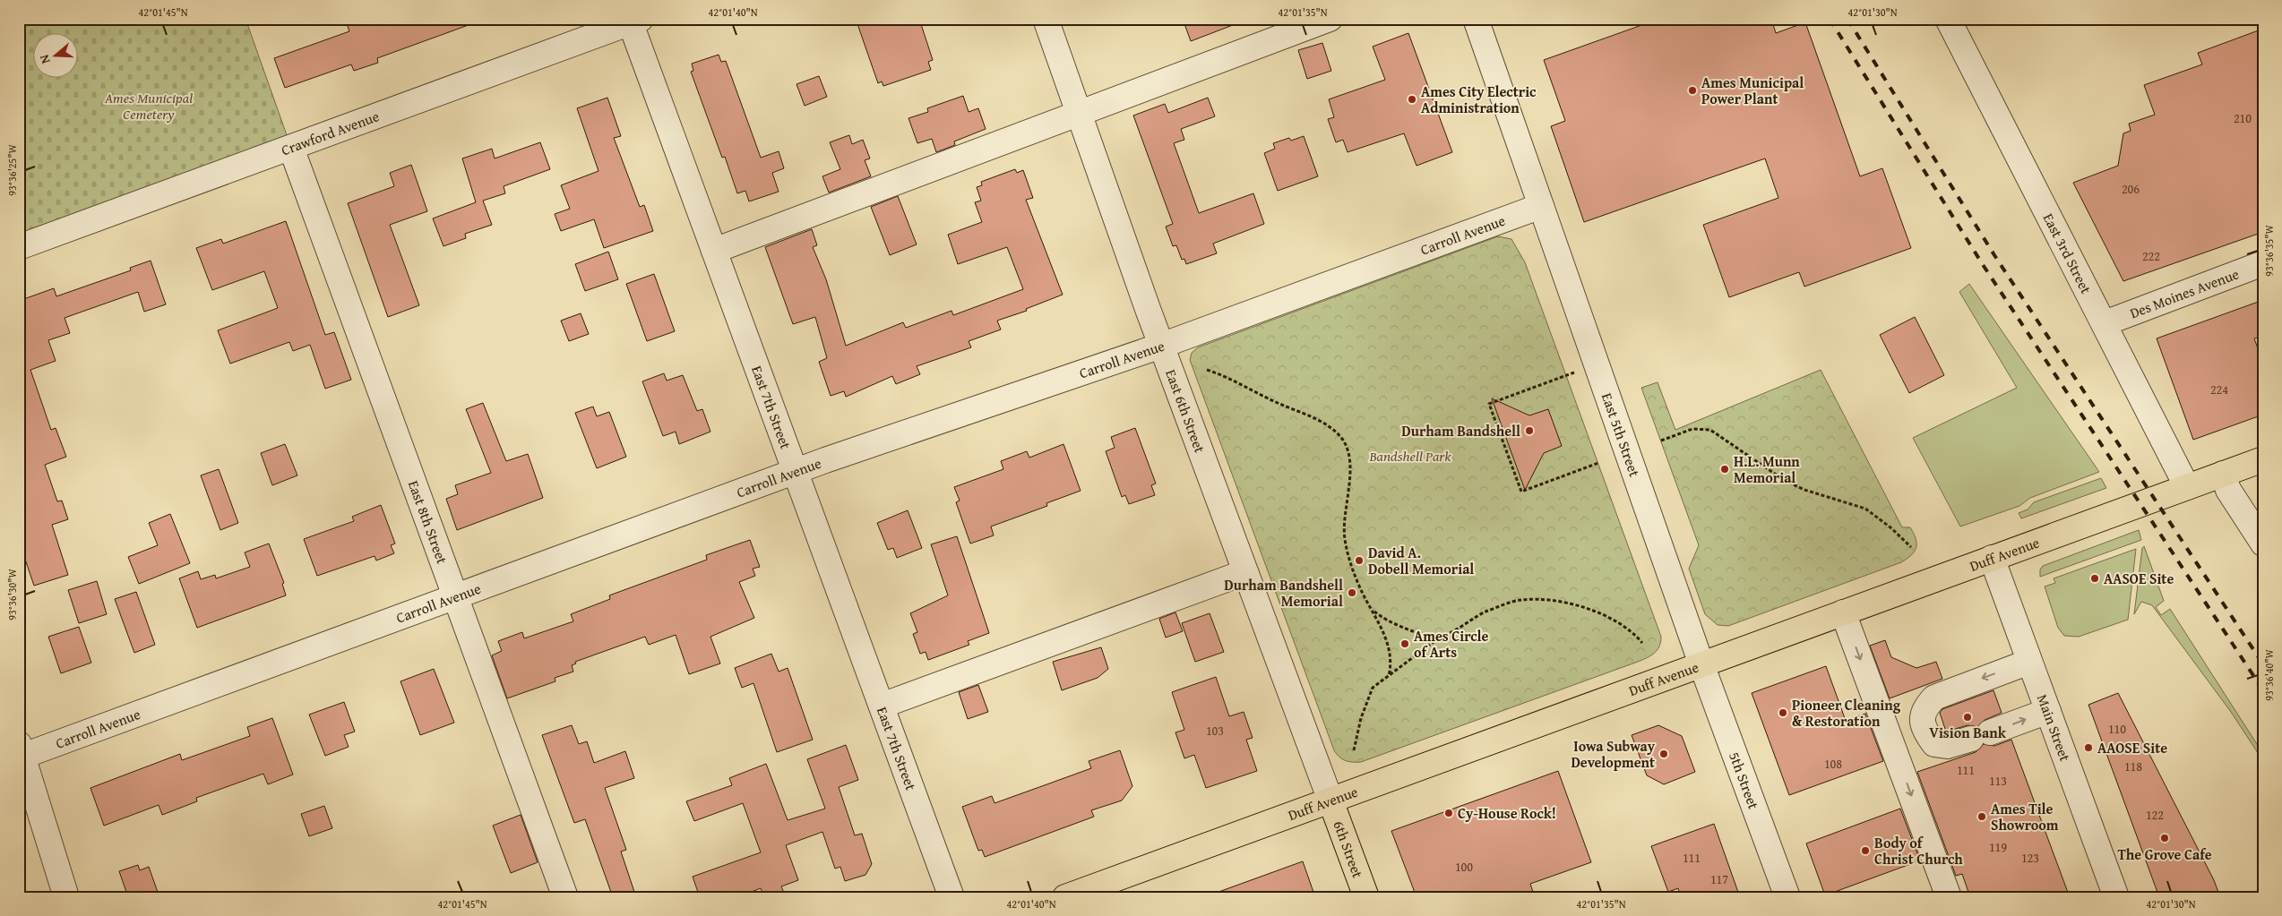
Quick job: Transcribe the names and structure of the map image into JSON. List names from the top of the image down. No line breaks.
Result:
{"streets":{"main road":["Duff Avenue","6th Street"],"street":["Crawford Avenue","Carroll Avenue","East 3rd Street","Des Moines Avenue","East 7th Street","East 6th Street","East 5th Street","East 8th Street","Main Street","5th Street"]},"crossings":[["Crawford Avenue","East 7th Street"],["Crawford Avenue","East 8th Street"],["Carroll Avenue","East 7th Street"],["Carroll Avenue","East 6th Street"],["Carroll Avenue","East 5th Street"],["Carroll Avenue","East 8th Street"],["East 3rd Street","Des Moines Avenue"],["East 3rd Street","Duff Avenue"],["East 6th Street","Duff Avenue"],["East 6th Street","6th Street"],["East 5th Street","Duff Avenue"],["East 5th Street","5th Street"],["Duff Avenue","Main Street"],["Duff Avenue","5th Street"],["Duff Avenue","6th Street"]],"parks":["Ames Municipal Cemetery","Bandshell Park"],"places":["Ames Municipal Power Plant","Ames City Electric Administration","Durham Bandshell","H.L. Munn Memorial","David A. Dobell Memorial","AASOE Site","Durham Bandshell Memorial","Ames Circle of Arts","Pioneer Cleaning & Restoration","Vision Bank","AAOSE Site","Iowa Subway Development","Cy-House Rock!","Ames Tile Showroom","The Grove Cafe","Body of Christ Church"],"house_numbers":["210","206","222","224","110","103","108","118","111","113","122","119","111","123","100","117"],"north":"left","coordinates":["42°01'45\"N","42°01'40\"N","42°01'35\"N","42°01'30\"N","93°36'25\"W","93°36'35\"W","93°36'30\"W","93°36'40\"W"]}
